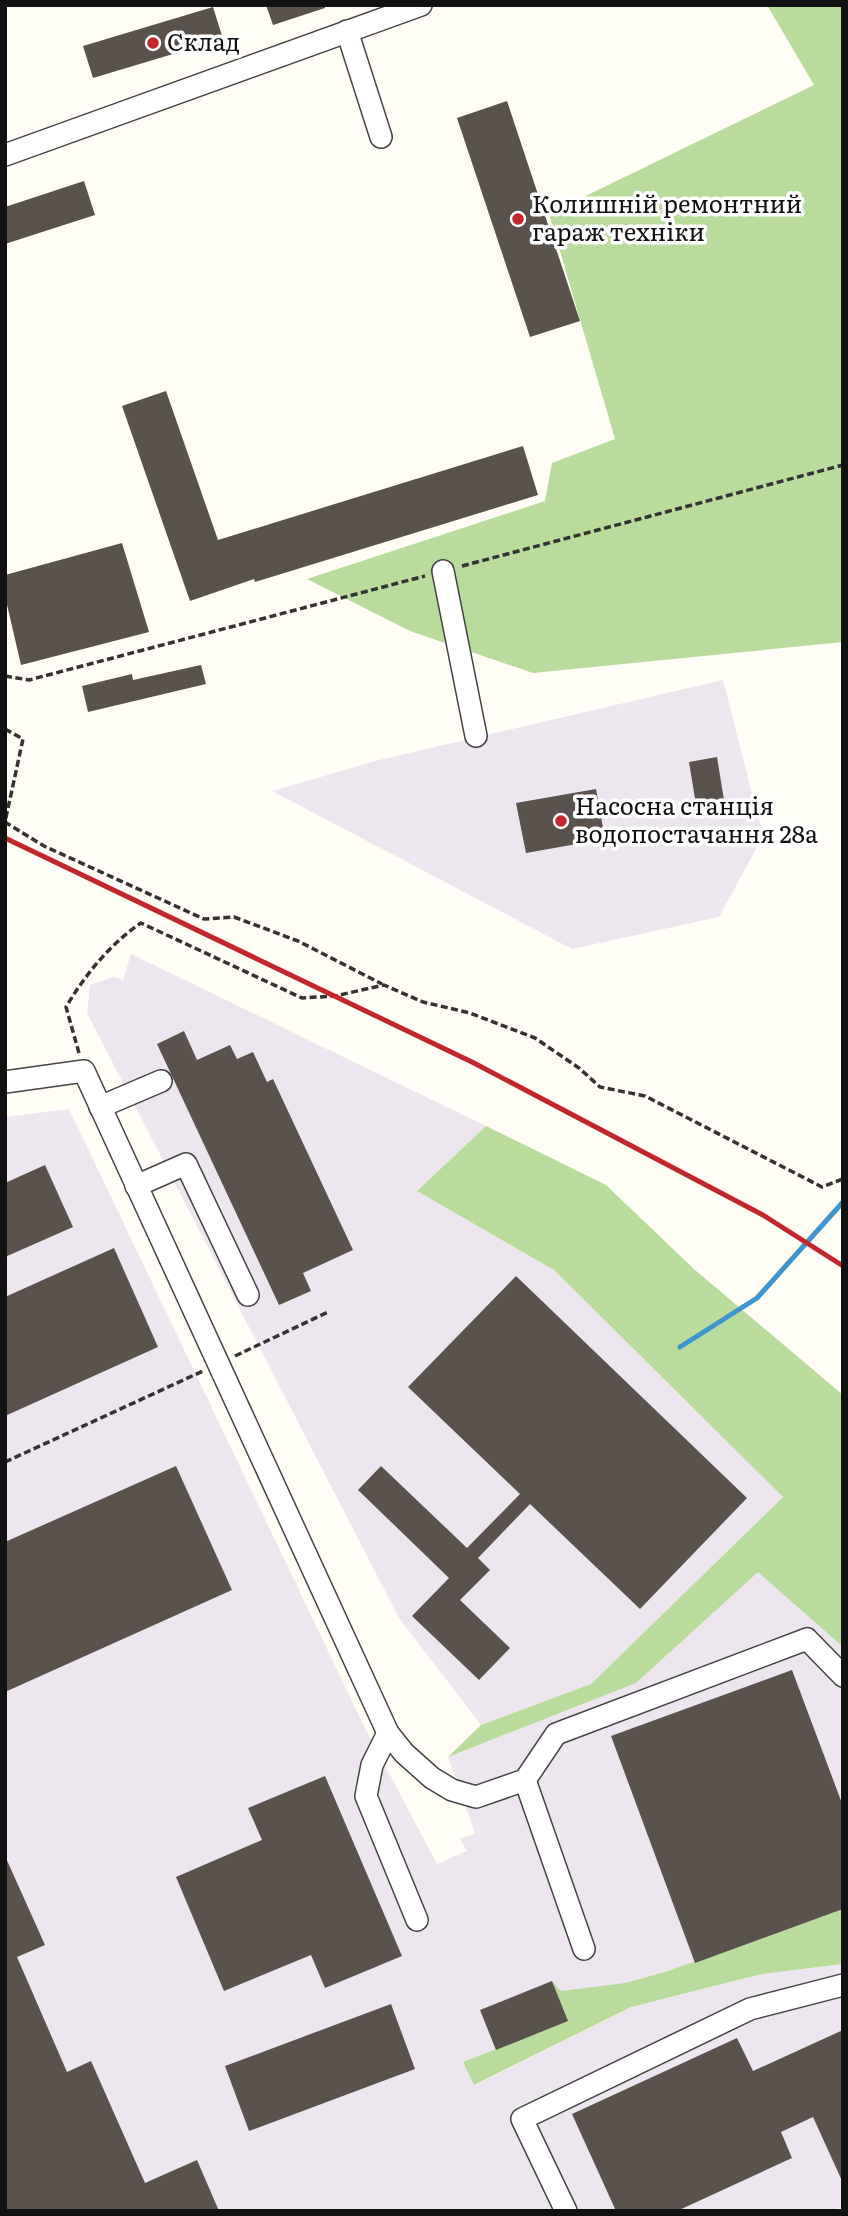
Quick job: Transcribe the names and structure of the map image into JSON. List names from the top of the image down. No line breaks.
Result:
{"places":["Склад","Колишній ремонтний гараж техніки","Насосна станція водопостачання 28а"]}
